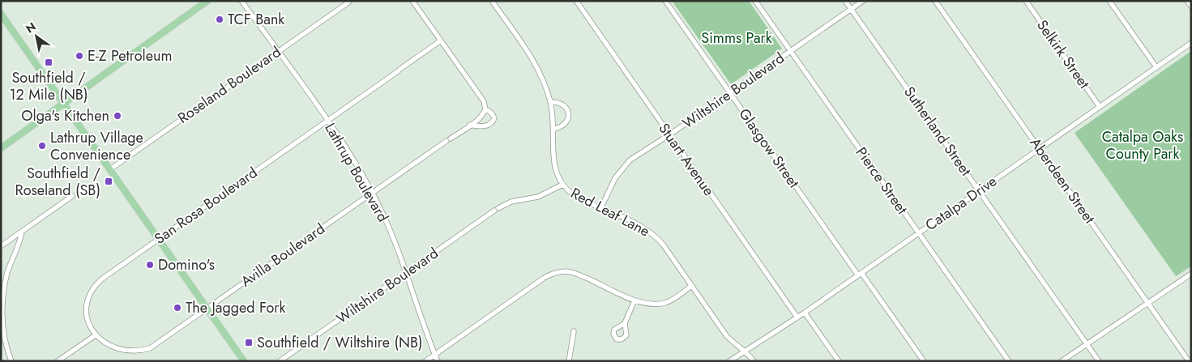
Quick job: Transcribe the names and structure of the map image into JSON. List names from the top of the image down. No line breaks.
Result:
{"streets":{"street":["Selkirk Street","Roseland Boulevard","Wiltshire Boulevard","Sutherland Street","Glasgow Street","Stuart Avenue","Lathrup Boulevard","Pierce Street","Aberdeen Street","Catalpa Drive","San Rosa Boulevard","Red Leaf Lane","Avilla Boulevard"]},"crossings":[["Selkirk Street","Catalpa Drive"],["Roseland Boulevard","Lathrup Boulevard"],["Wiltshire Boulevard","Sutherland Street"],["Wiltshire Boulevard","Glasgow Street"],["Wiltshire Boulevard","Stuart Avenue"],["Wiltshire Boulevard","Lathrup Boulevard"],["Wiltshire Boulevard","Pierce Street"],["Wiltshire Boulevard","Red Leaf Lane"],["Sutherland Street","Catalpa Drive"],["Glasgow Street","Catalpa Drive"],["Stuart Avenue","Catalpa Drive"],["Lathrup Boulevard","San Rosa Boulevard"],["Lathrup Boulevard","Avilla Boulevard"],["Pierce Street","Catalpa Drive"],["Aberdeen Street","Catalpa Drive"],["Catalpa Drive","Red Leaf Lane"],["San Rosa Boulevard","Avilla Boulevard"]],"parks":["Simms Park","Catalpa Oaks County Park"],"places":{"other":["TCF Bank","E-Z Petroleum","Olga's Kitchen","Lathrup Village Convenience","Domino's","The Jagged Fork"],"transit":["Southfield / 12 Mile (NB)","Southfield / Roseland (SB)","Southfield / Wiltshire (NB)"]},"north":"top left"}
